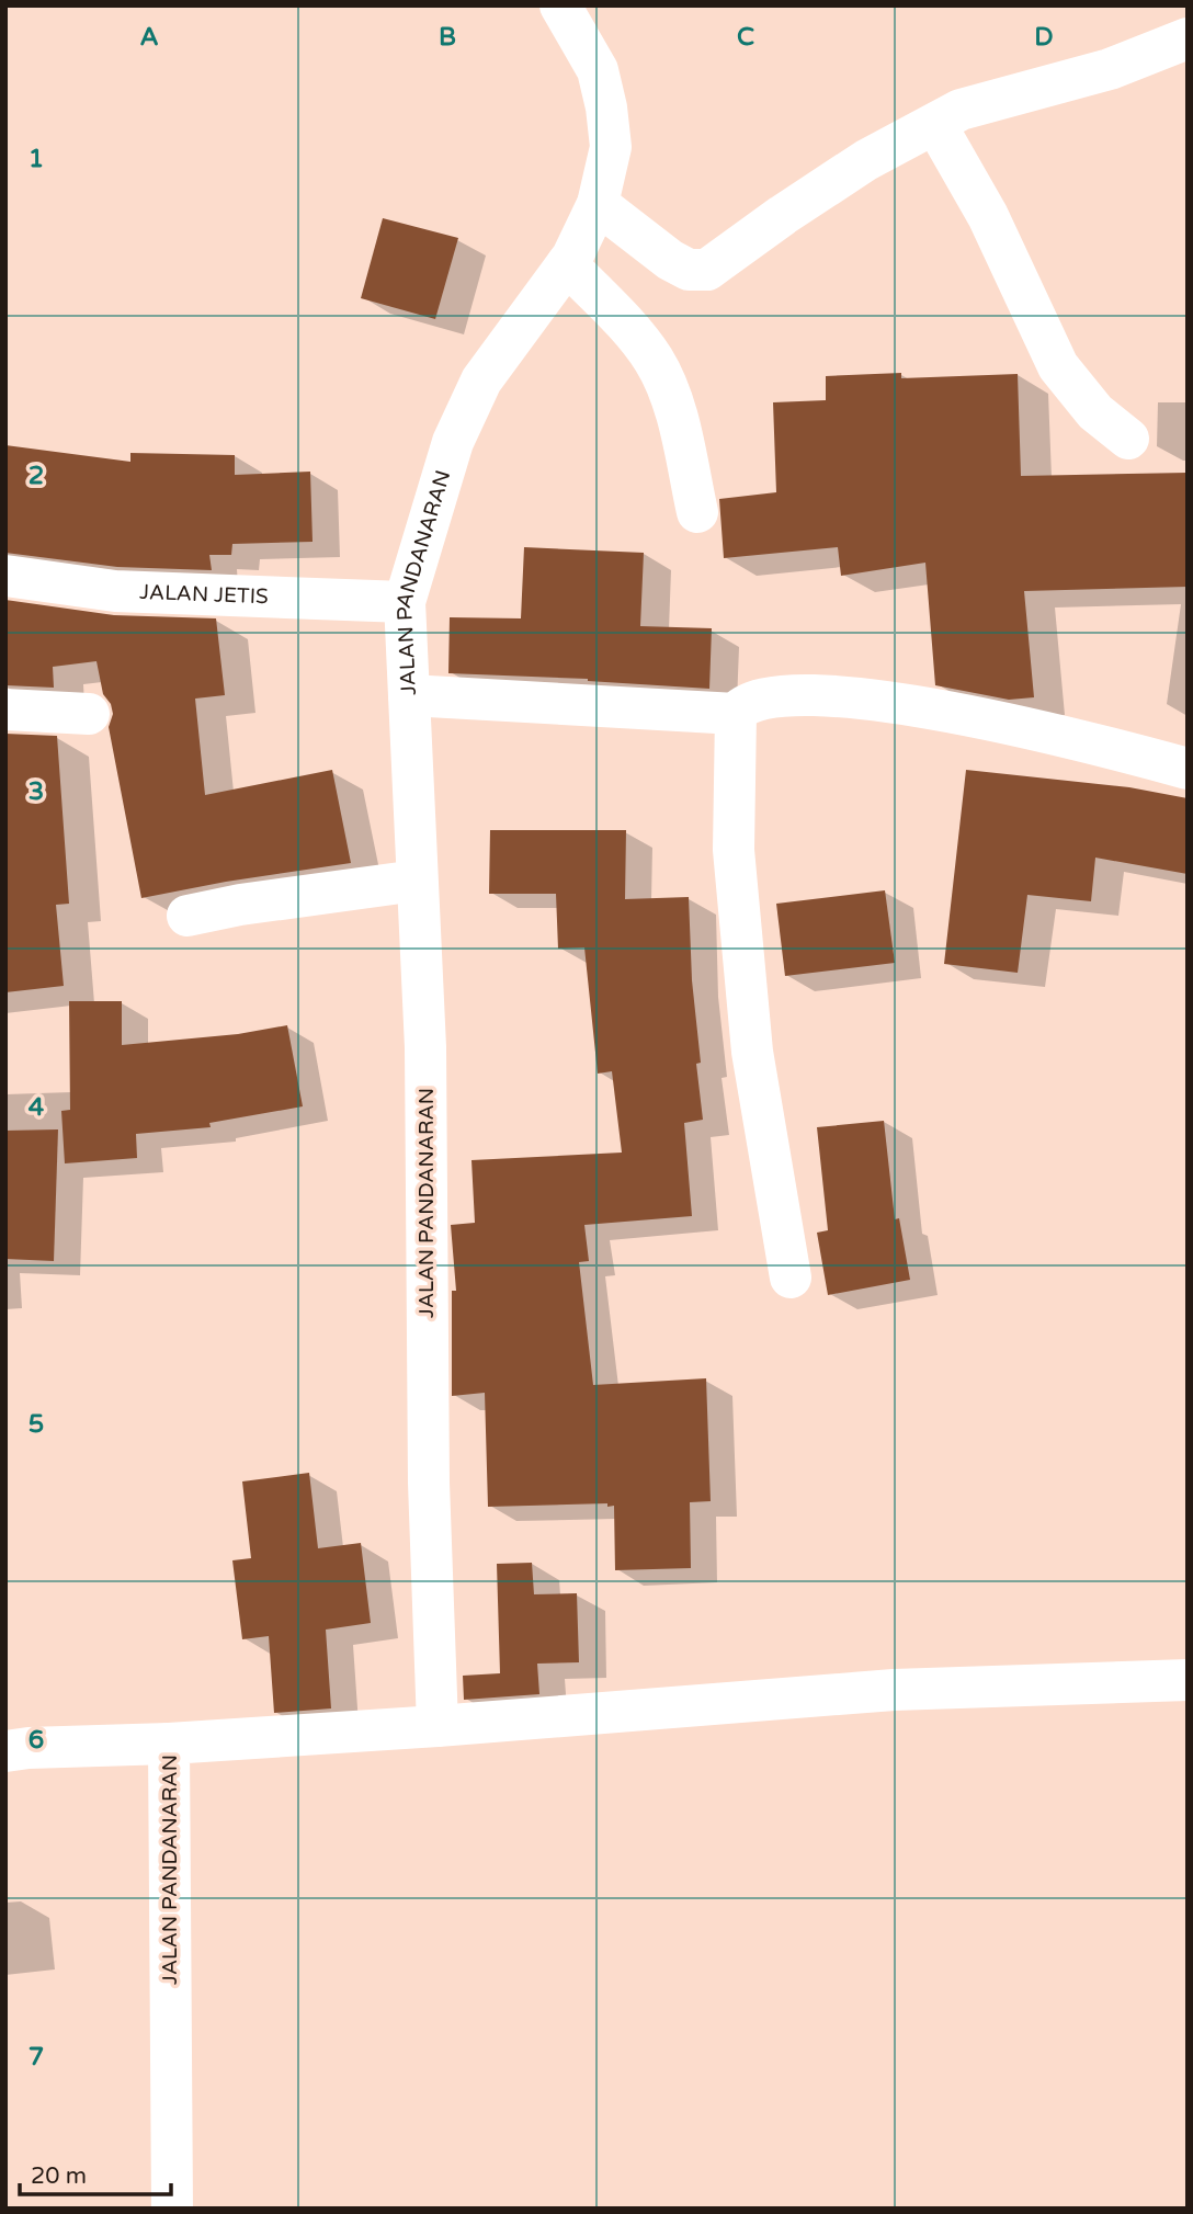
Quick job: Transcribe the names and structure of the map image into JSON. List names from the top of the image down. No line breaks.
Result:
{"streets":{"street":["JALAN PANDANARAN","JALAN JETIS"]},"crossings":[["JALAN PANDANARAN","JALAN JETIS"]],"scale_bar":"20 m","grid":{"columns":["A","B","C","D"],"rows":["1","2","3","4","5","6","7"]}}
